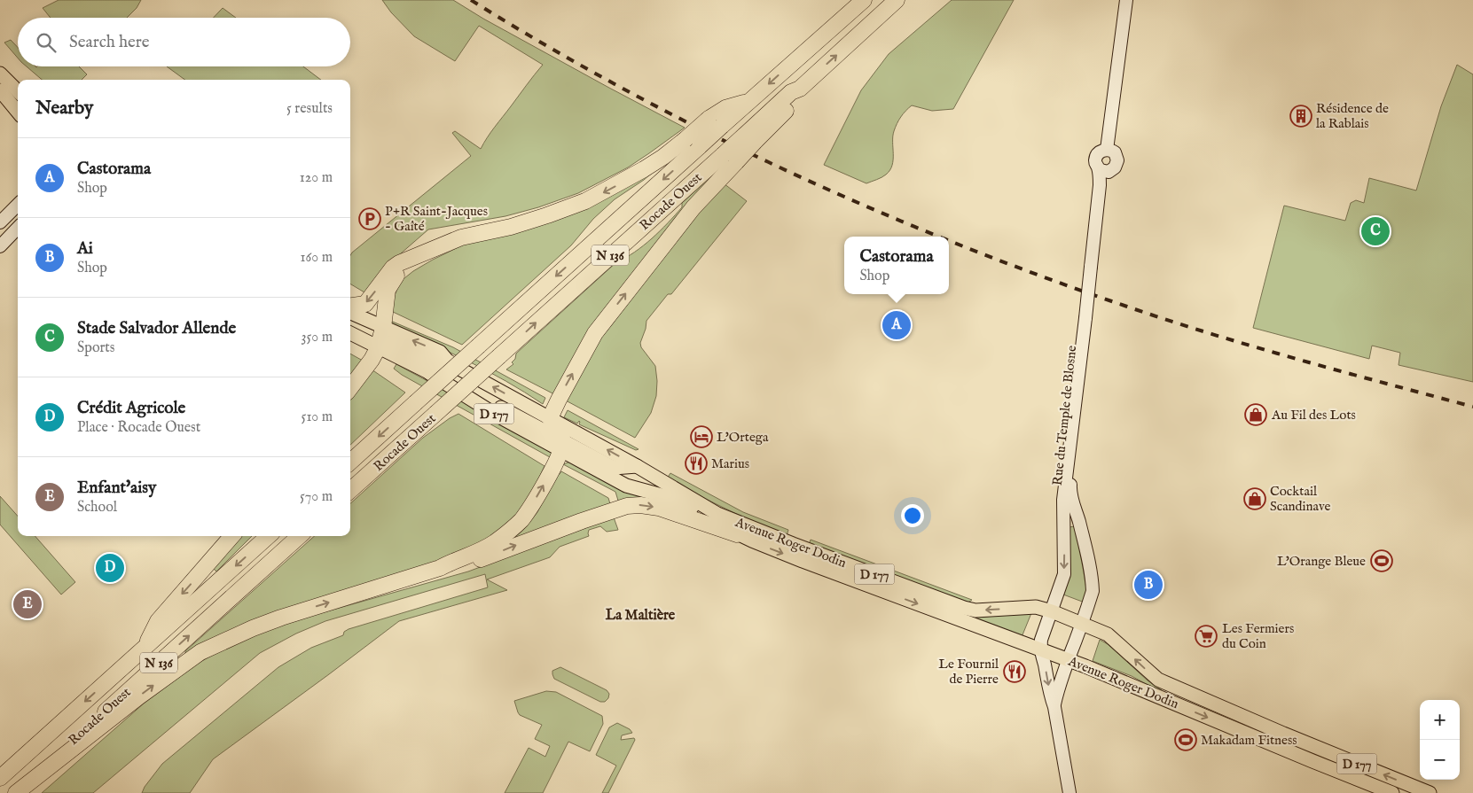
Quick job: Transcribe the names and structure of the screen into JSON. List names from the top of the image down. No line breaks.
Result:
{"streets":{"highway":["Rocade Ouest","N 136"],"main road":["D 177","Avenue Roger Dodin"],"street":["Rue du Temple de Blosne"]},"crossings":[["D 177","Avenue Roger Dodin"],["Rue du Temple de Blosne","Avenue Roger Dodin"]],"districts":["La Maltière"],"places":{"building":["Résidence de la Rablais"],"parking":["P+R Saint-Jacques - Gaîté"],"shop":["Au Fil des Lots","Cocktail Scandinave"],"hotel":["L'Ortega"],"restaurant":["Marius","Le Fournil de Pierre"],"sports":["L'Orange Bleue","Makadam Fitness"],"supermarket":["Les Fermiers du Coin"]},"page":{"search":"Search here","heading":["Nearby","5 results"],"list":[{"mark":"A","name":"Castorama","note":"Shop","value":"120 m"},{"mark":"B","name":"Ai","note":"Shop","value":"160 m"},{"mark":"C","name":"Stade Salvador Allende","note":"Sports","value":"350 m"},{"mark":"D","name":"Crédit Agricole","note":"Place · Rocade Ouest","value":"510 m"},{"mark":"E","name":"Enfant'aisy","note":"School","value":"570 m"}],"pins":["C","A","D","B","E"],"popup":["Castorama","Shop"],"map_buttons":["+","−"]}}
